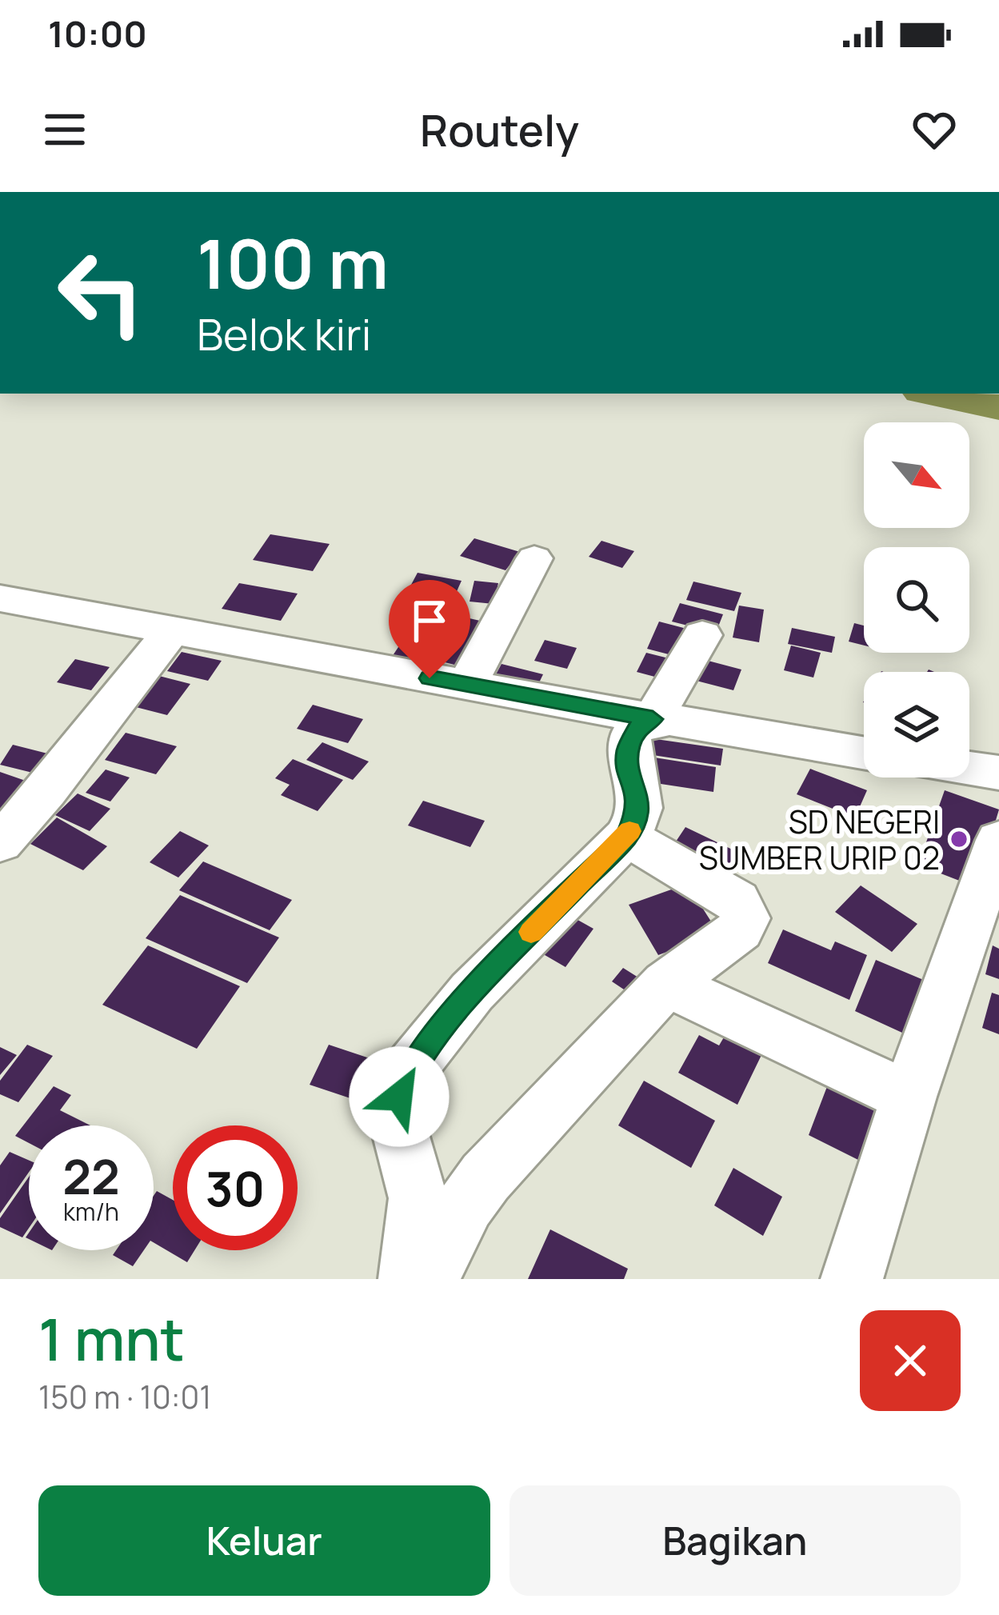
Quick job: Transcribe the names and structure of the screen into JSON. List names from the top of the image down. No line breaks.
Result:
{"places":["SD NEGERI SUMBER URIP 02"],"north":"bottom right","page":{"status":"10:00","header":"Routely","turn":["100 m","Belok kiri"],"speed":"22 km/h","limit":"30","heading":["1 mnt","150 m · 10:01"],"buttons":["Keluar","Bagikan"]}}
